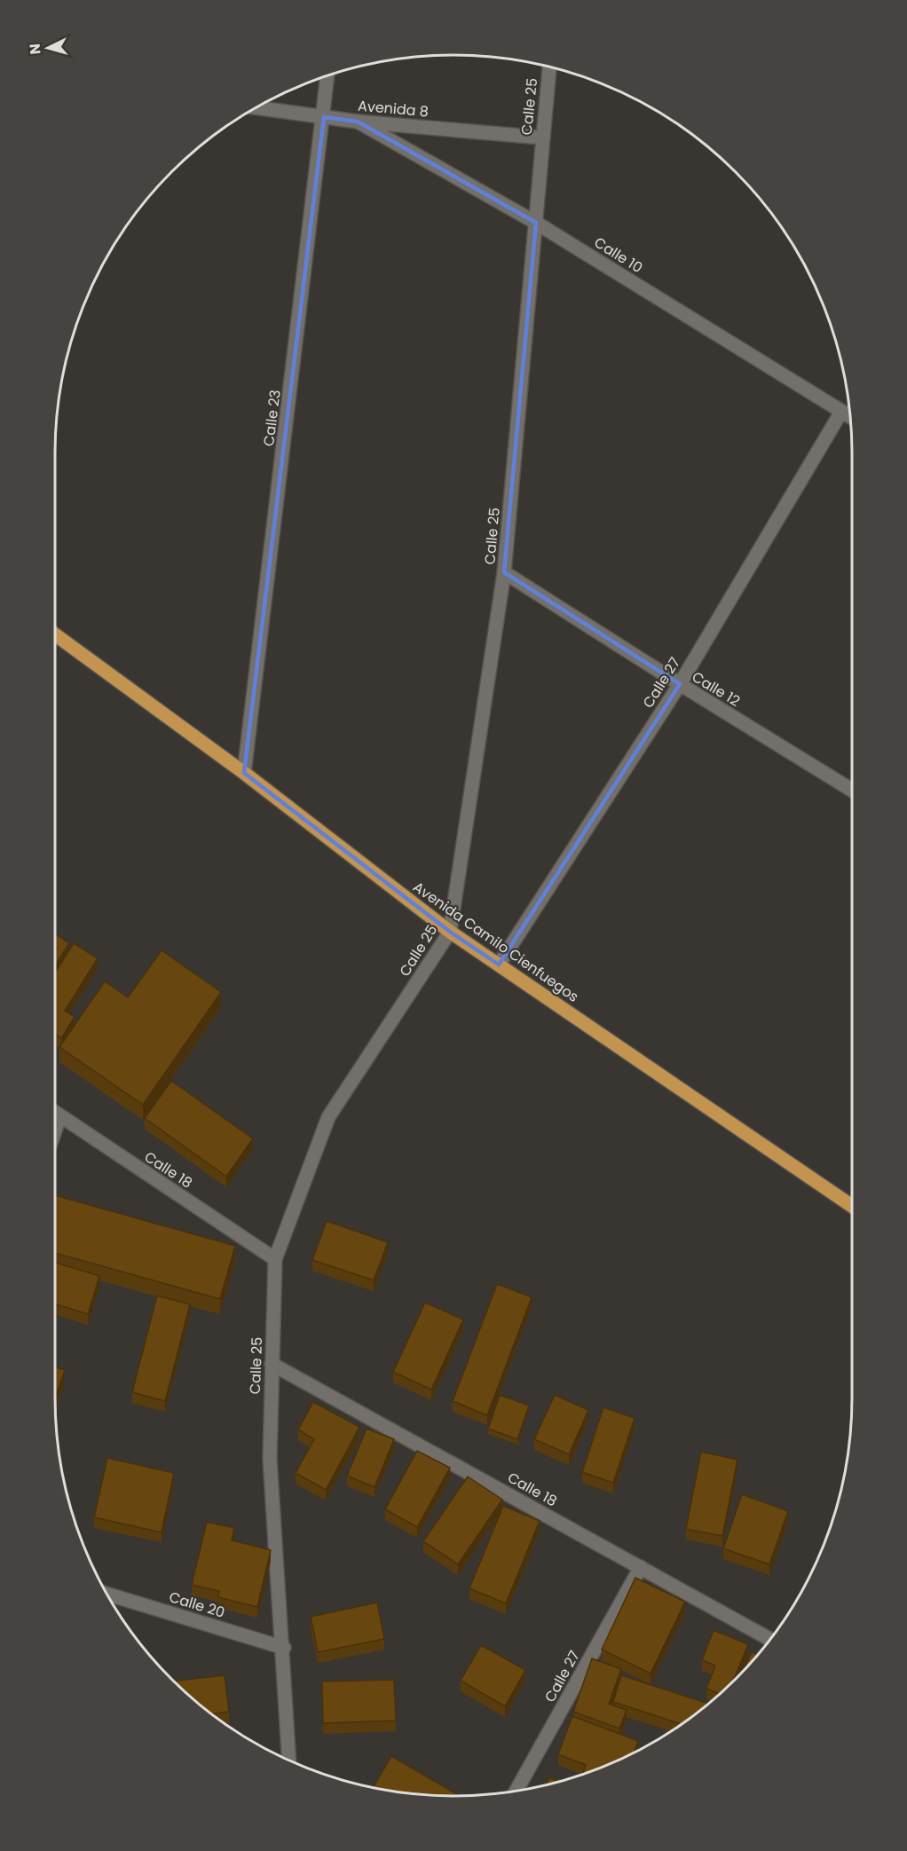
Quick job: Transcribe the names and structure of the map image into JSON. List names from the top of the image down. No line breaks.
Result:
{"streets":{"main road":["Avenida Camilo Cienfuegos"],"street":["Calle 25","Avenida 8","Calle 10","Calle 23","Calle 27","Calle 12","Calle 18","Calle 20"]},"crossings":[["Calle 25","Avenida 8"],["Calle 25","Calle 10"],["Calle 25","Calle 12"],["Calle 25","Avenida Camilo Cienfuegos"],["Calle 25","Calle 18"],["Calle 25","Calle 20"],["Avenida 8","Calle 10"],["Avenida 8","Calle 23"],["Calle 10","Calle 27"],["Calle 23","Avenida Camilo Cienfuegos"],["Calle 27","Calle 12"],["Calle 27","Avenida Camilo Cienfuegos"],["Calle 27","Calle 18"]],"north":"left"}
